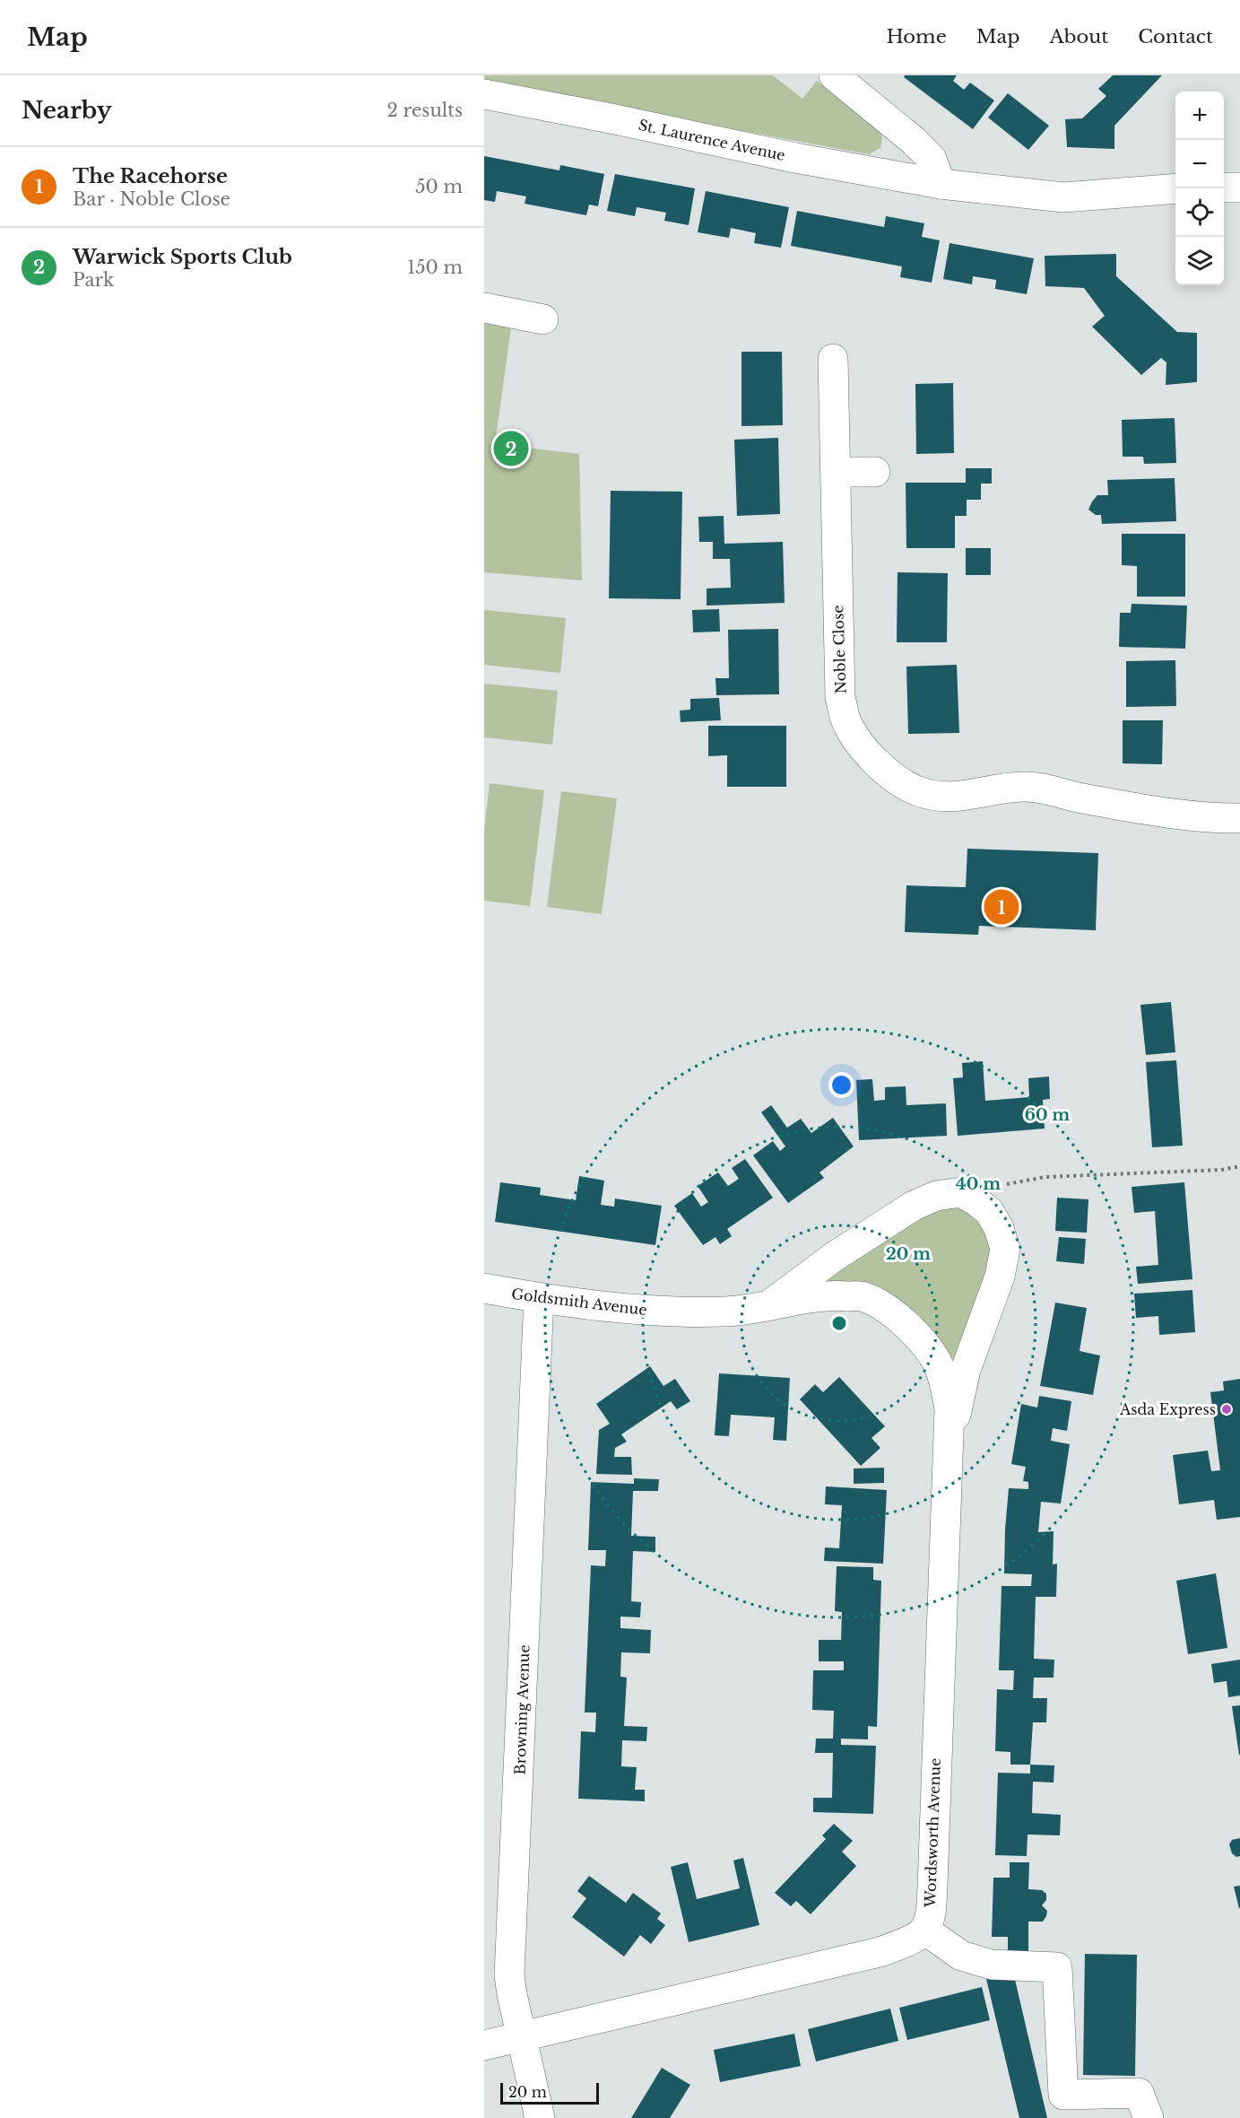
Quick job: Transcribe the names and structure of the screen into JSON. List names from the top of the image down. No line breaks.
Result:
{"streets":{"street":["St. Laurence Avenue","Noble Close","Goldsmith Avenue","Browning Avenue","Wordsworth Avenue"]},"crossings":[["Goldsmith Avenue","Browning Avenue"],["Goldsmith Avenue","Wordsworth Avenue"],["Browning Avenue","Wordsworth Avenue"]],"places":["Asda Express"],"scale_bar":"20 m","page":{"header":"Map","nav":["Home","Map","About","Contact"],"heading":["Nearby","2 results"],"map_buttons":["+","−"],"list":[{"mark":"1","name":"The Racehorse","note":"Bar · Noble Close","value":"50 m"},{"mark":"2","name":"Warwick Sports Club","note":"Park","value":"150 m"}],"pins":["2","1"],"scale":"20 m"},"rings":["60 m","40 m","20 m"]}
